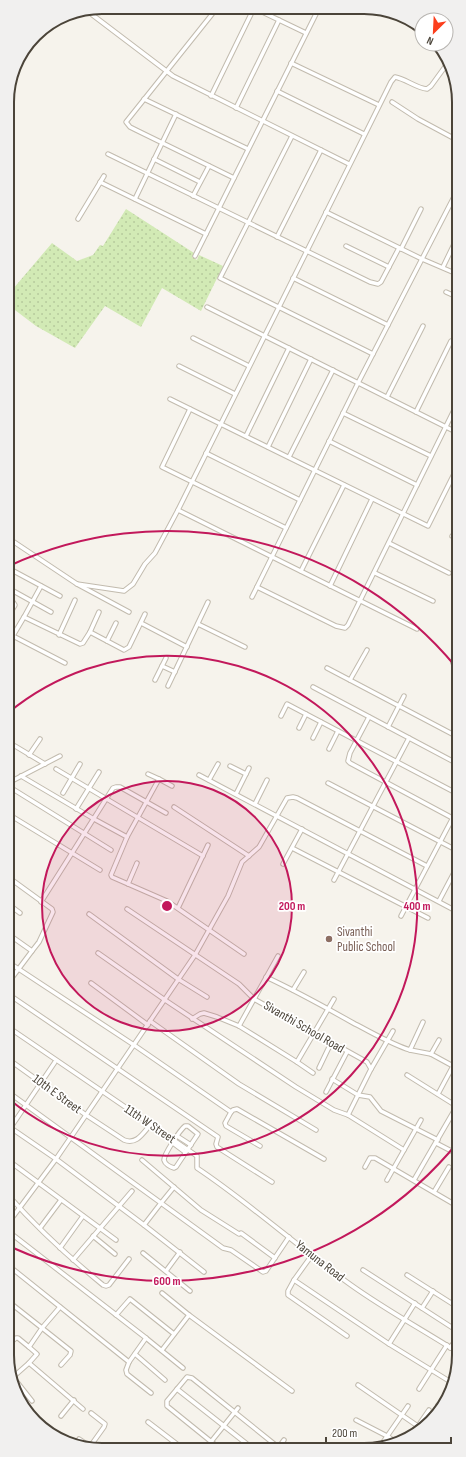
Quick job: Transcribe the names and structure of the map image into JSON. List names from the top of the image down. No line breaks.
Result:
{"streets":{"street":["Sivanthi School Road","10th E Street","11th W Street","Yamuna Road"]},"crossings":[["10th E Street","11th W Street"],["11th W Street","Yamuna Road"]],"places":["Sivanthi Public School"],"scale_bar":"200 m","north":"bottom left","rings":["200 m","400 m","600 m"]}
